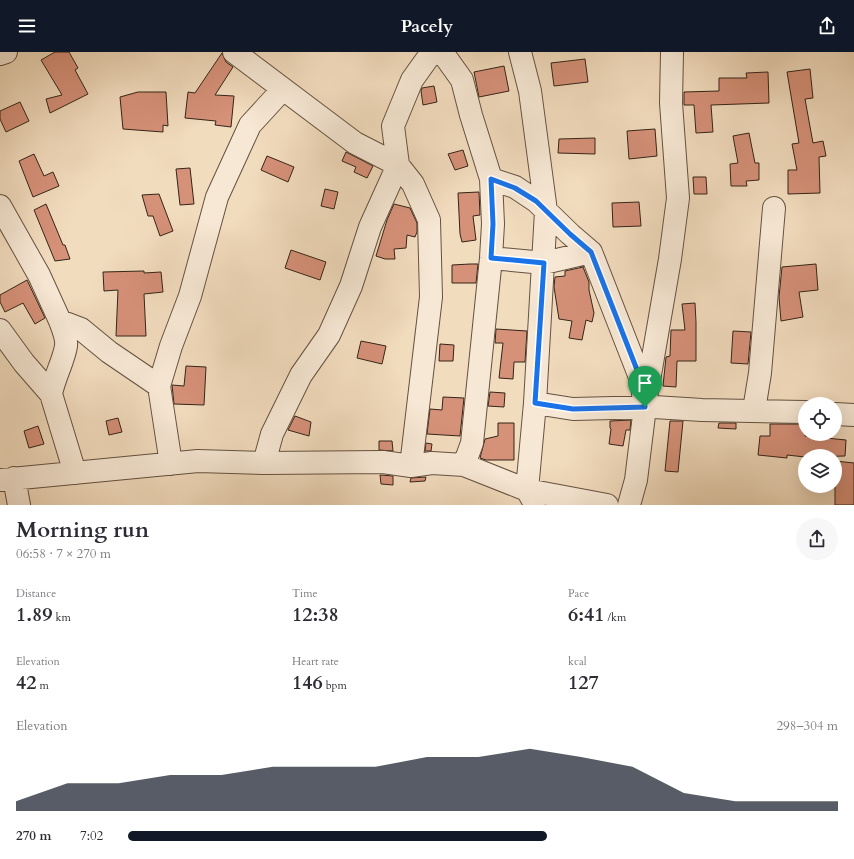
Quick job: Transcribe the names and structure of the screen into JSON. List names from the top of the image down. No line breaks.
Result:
{"page":{"header":"Pacely","heading":["Morning run","06:58 · 7 × 270 m"],"stats":[["Distance","1.89 km"],["Time","12:38"],["Pace","6:41 /km"],["Elevation","42 m"],["Heart rate","146 bpm"],["kcal","127"]],"chart":["Elevation","298–304 m"],"list":[{"name":"270 m","note":"7:02"}]}}
